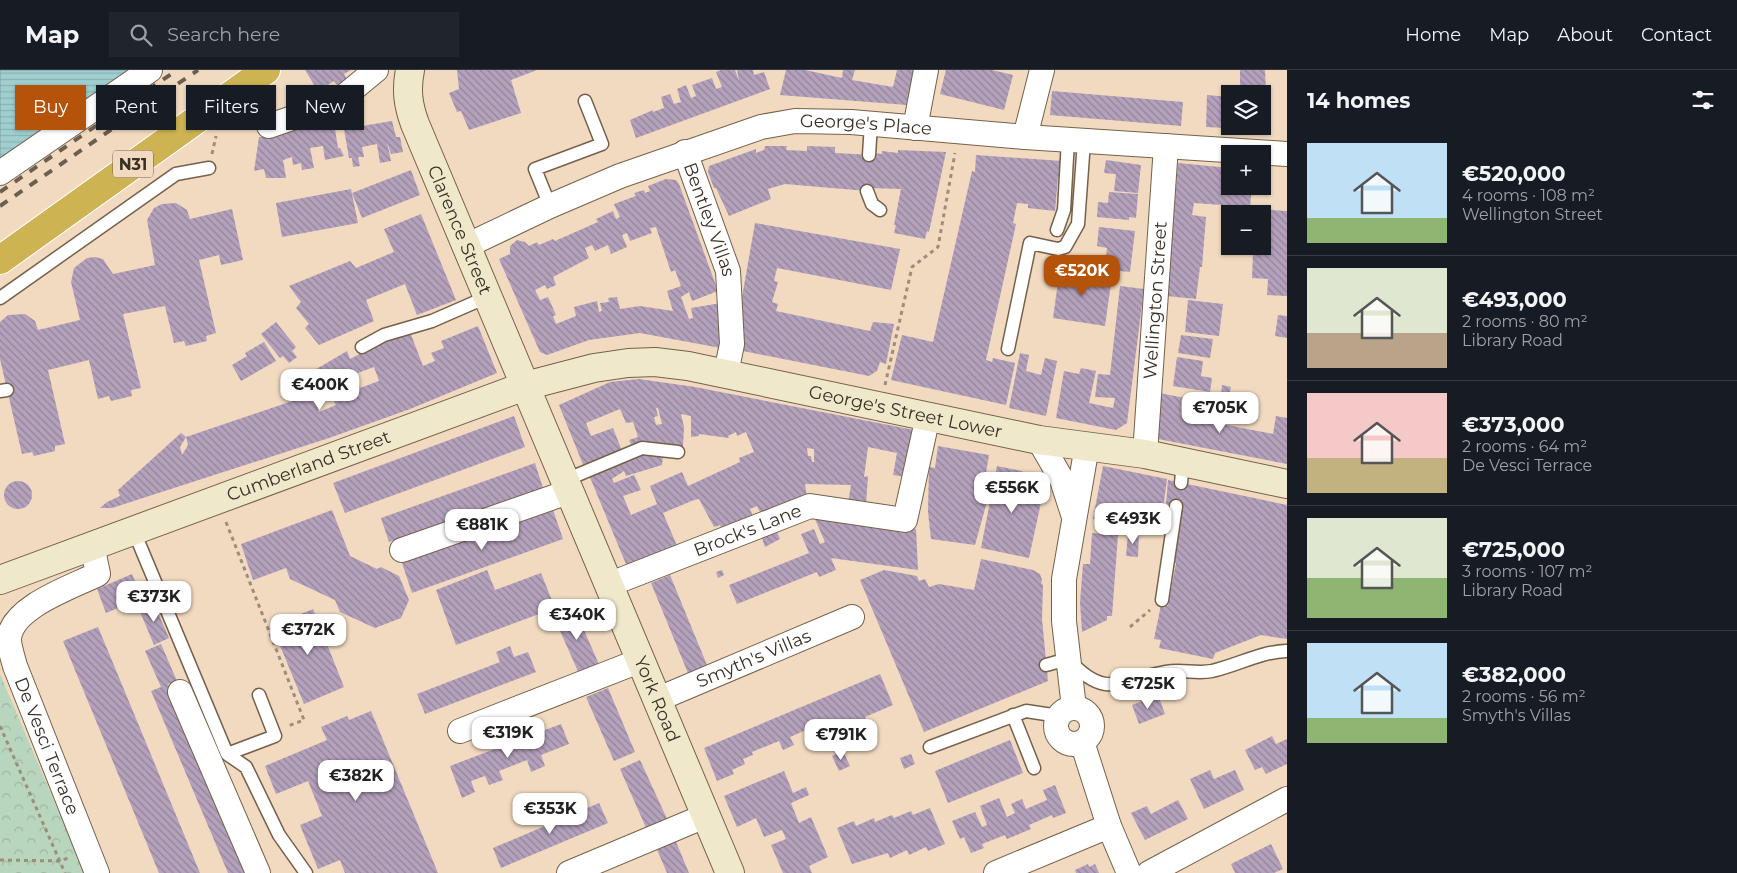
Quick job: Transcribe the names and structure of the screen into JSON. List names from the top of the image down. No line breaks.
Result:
{"streets":{"highway":["N31"],"main road":["Clarence Street","George's Street Lower","Cumberland Street","York Road"],"street":["George's Place","Bentley Villas","Wellington Street","Brock's Lane","Smyth's Villas","De Vesci Terrace"]},"crossings":[["George's Place","Bentley Villas"],["George's Place","Clarence Street"],["George's Place","Wellington Street"],["Bentley Villas","George's Street Lower"],["Clarence Street","George's Street Lower"],["Clarence Street","Cumberland Street"],["Clarence Street","York Road"],["Wellington Street","George's Street Lower"],["George's Street Lower","Cumberland Street"],["George's Street Lower","Brock's Lane"],["George's Street Lower","York Road"],["Cumberland Street","York Road"],["Cumberland Street","De Vesci Terrace"],["Brock's Lane","York Road"],["Smyth's Villas","York Road"]],"page":{"header":"Map","search":"Search here","nav":["Home","Map","About","Contact"],"heading":"14 homes","map_buttons":["+","−"],"chip":["Buy","Rent","Filters","New"],"list":[{"name":"€520,000","note":"4 rooms · 108 m² · Wellington Street"},{"name":"€493,000","note":"2 rooms · 80 m² · Library Road"},{"name":"€373,000","note":"2 rooms · 64 m² · De Vesci Terrace"},{"name":"€725,000","note":"3 rooms · 107 m² · Library Road"},{"name":"€382,000","note":"2 rooms · 56 m² · Smyth's Villas"}],"price":["€520K","€400K","€705K","€556K","€493K","€881K","€373K","€340K","€372K","€725K","€319K","€791K","€382K","€353K"]}}
